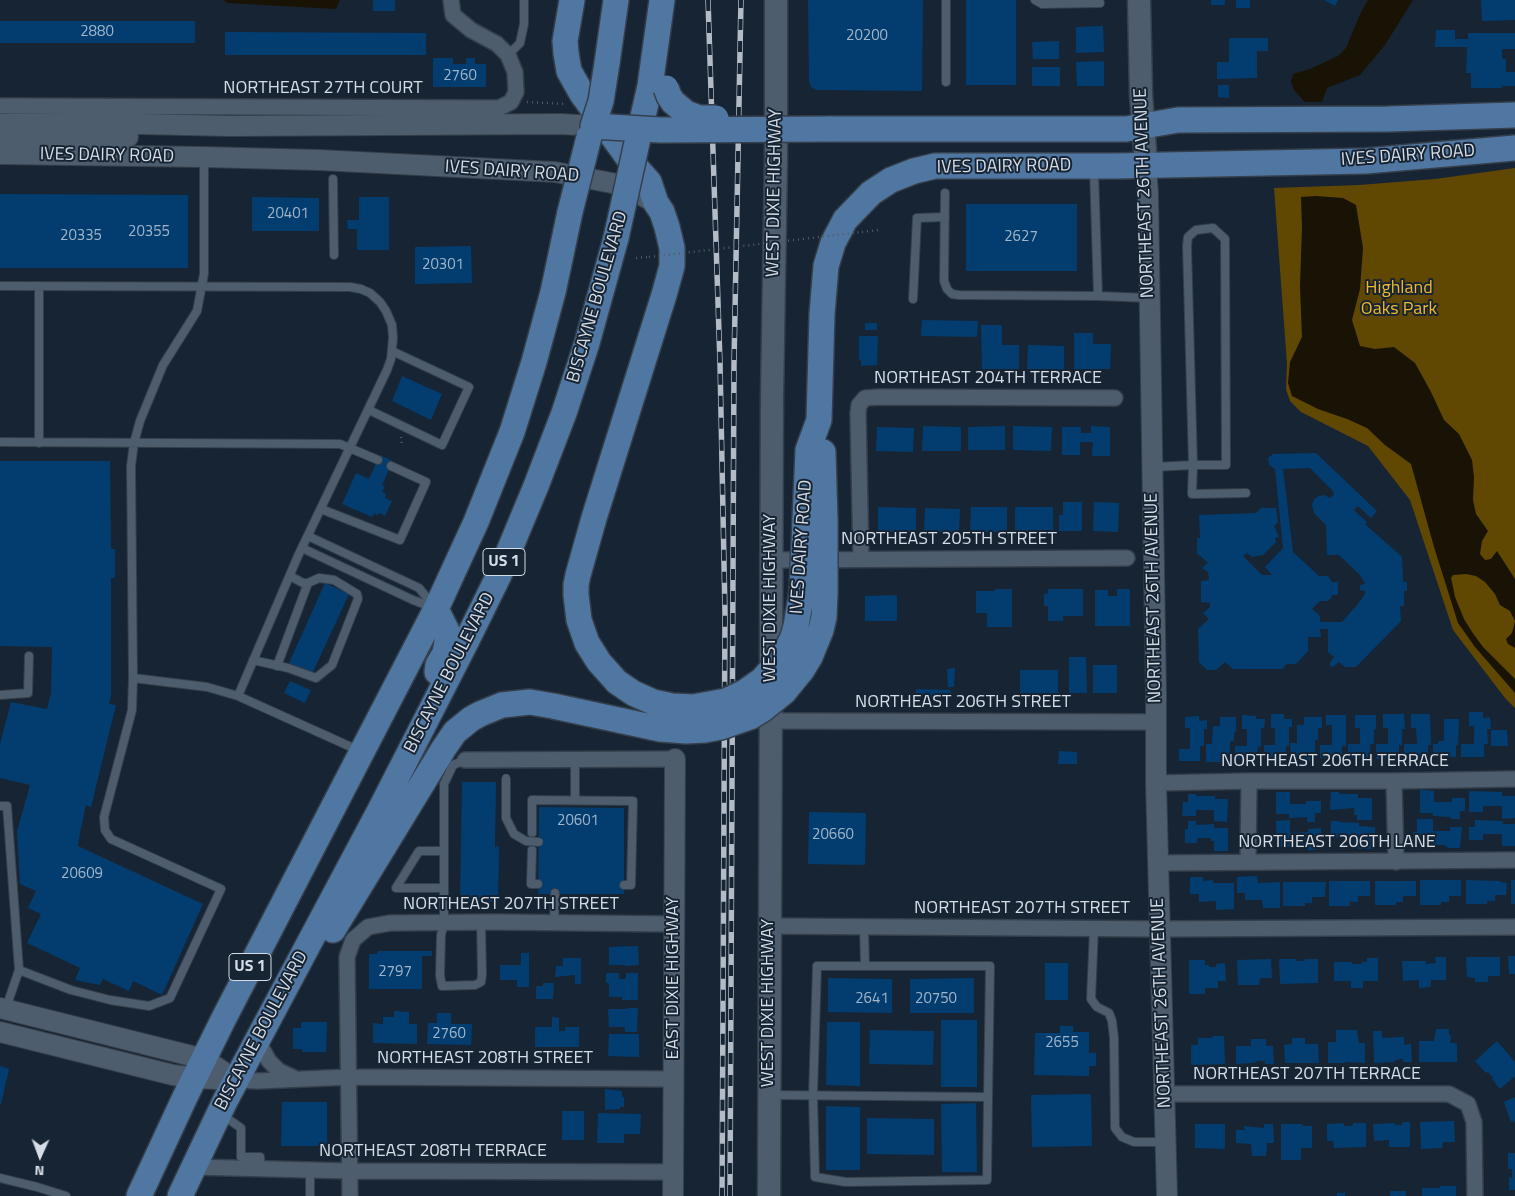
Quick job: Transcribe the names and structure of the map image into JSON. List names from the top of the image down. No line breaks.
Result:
{"streets":{"main road":["IVES DAIRY ROAD","WEST DIXIE HIGHWAY","NORTHEAST 26TH AVENUE","BISCAYNE BOULEVARD","US 1"],"street":["NORTHEAST 27TH COURT","NORTHEAST 204TH TERRACE","NORTHEAST 205TH STREET","NORTHEAST 206TH STREET","NORTHEAST 206TH TERRACE","NORTHEAST 206TH LANE","NORTHEAST 207TH STREET","EAST DIXIE HIGHWAY","NORTHEAST 208TH STREET","NORTHEAST 207TH TERRACE","NORTHEAST 208TH TERRACE"]},"crossings":[["IVES DAIRY ROAD","NORTHEAST 26TH AVENUE"],["IVES DAIRY ROAD","BISCAYNE BOULEVARD"],["WEST DIXIE HIGHWAY","NORTHEAST 205TH STREET"],["WEST DIXIE HIGHWAY","NORTHEAST 206TH STREET"],["WEST DIXIE HIGHWAY","NORTHEAST 207TH STREET"],["NORTHEAST 26TH AVENUE","NORTHEAST 206TH STREET"],["NORTHEAST 26TH AVENUE","NORTHEAST 206TH TERRACE"],["NORTHEAST 26TH AVENUE","NORTHEAST 206TH LANE"],["NORTHEAST 26TH AVENUE","NORTHEAST 207TH STREET"],["NORTHEAST 26TH AVENUE","NORTHEAST 207TH TERRACE"],["BISCAYNE BOULEVARD","NORTHEAST 208TH STREET"],["BISCAYNE BOULEVARD","NORTHEAST 208TH TERRACE"],["NORTHEAST 204TH TERRACE","NORTHEAST 205TH STREET"],["NORTHEAST 207TH STREET","EAST DIXIE HIGHWAY"],["NORTHEAST 207TH STREET","NORTHEAST 208TH STREET"],["EAST DIXIE HIGHWAY","NORTHEAST 208TH STREET"],["EAST DIXIE HIGHWAY","NORTHEAST 208TH TERRACE"]],"parks":["Highland Oaks Park"],"house_numbers":["2880","20200","2760","20401","20355","20335","2627","20301","20601","20660","20609","2797","2641","20750","2760","2655"],"north":"bottom"}
